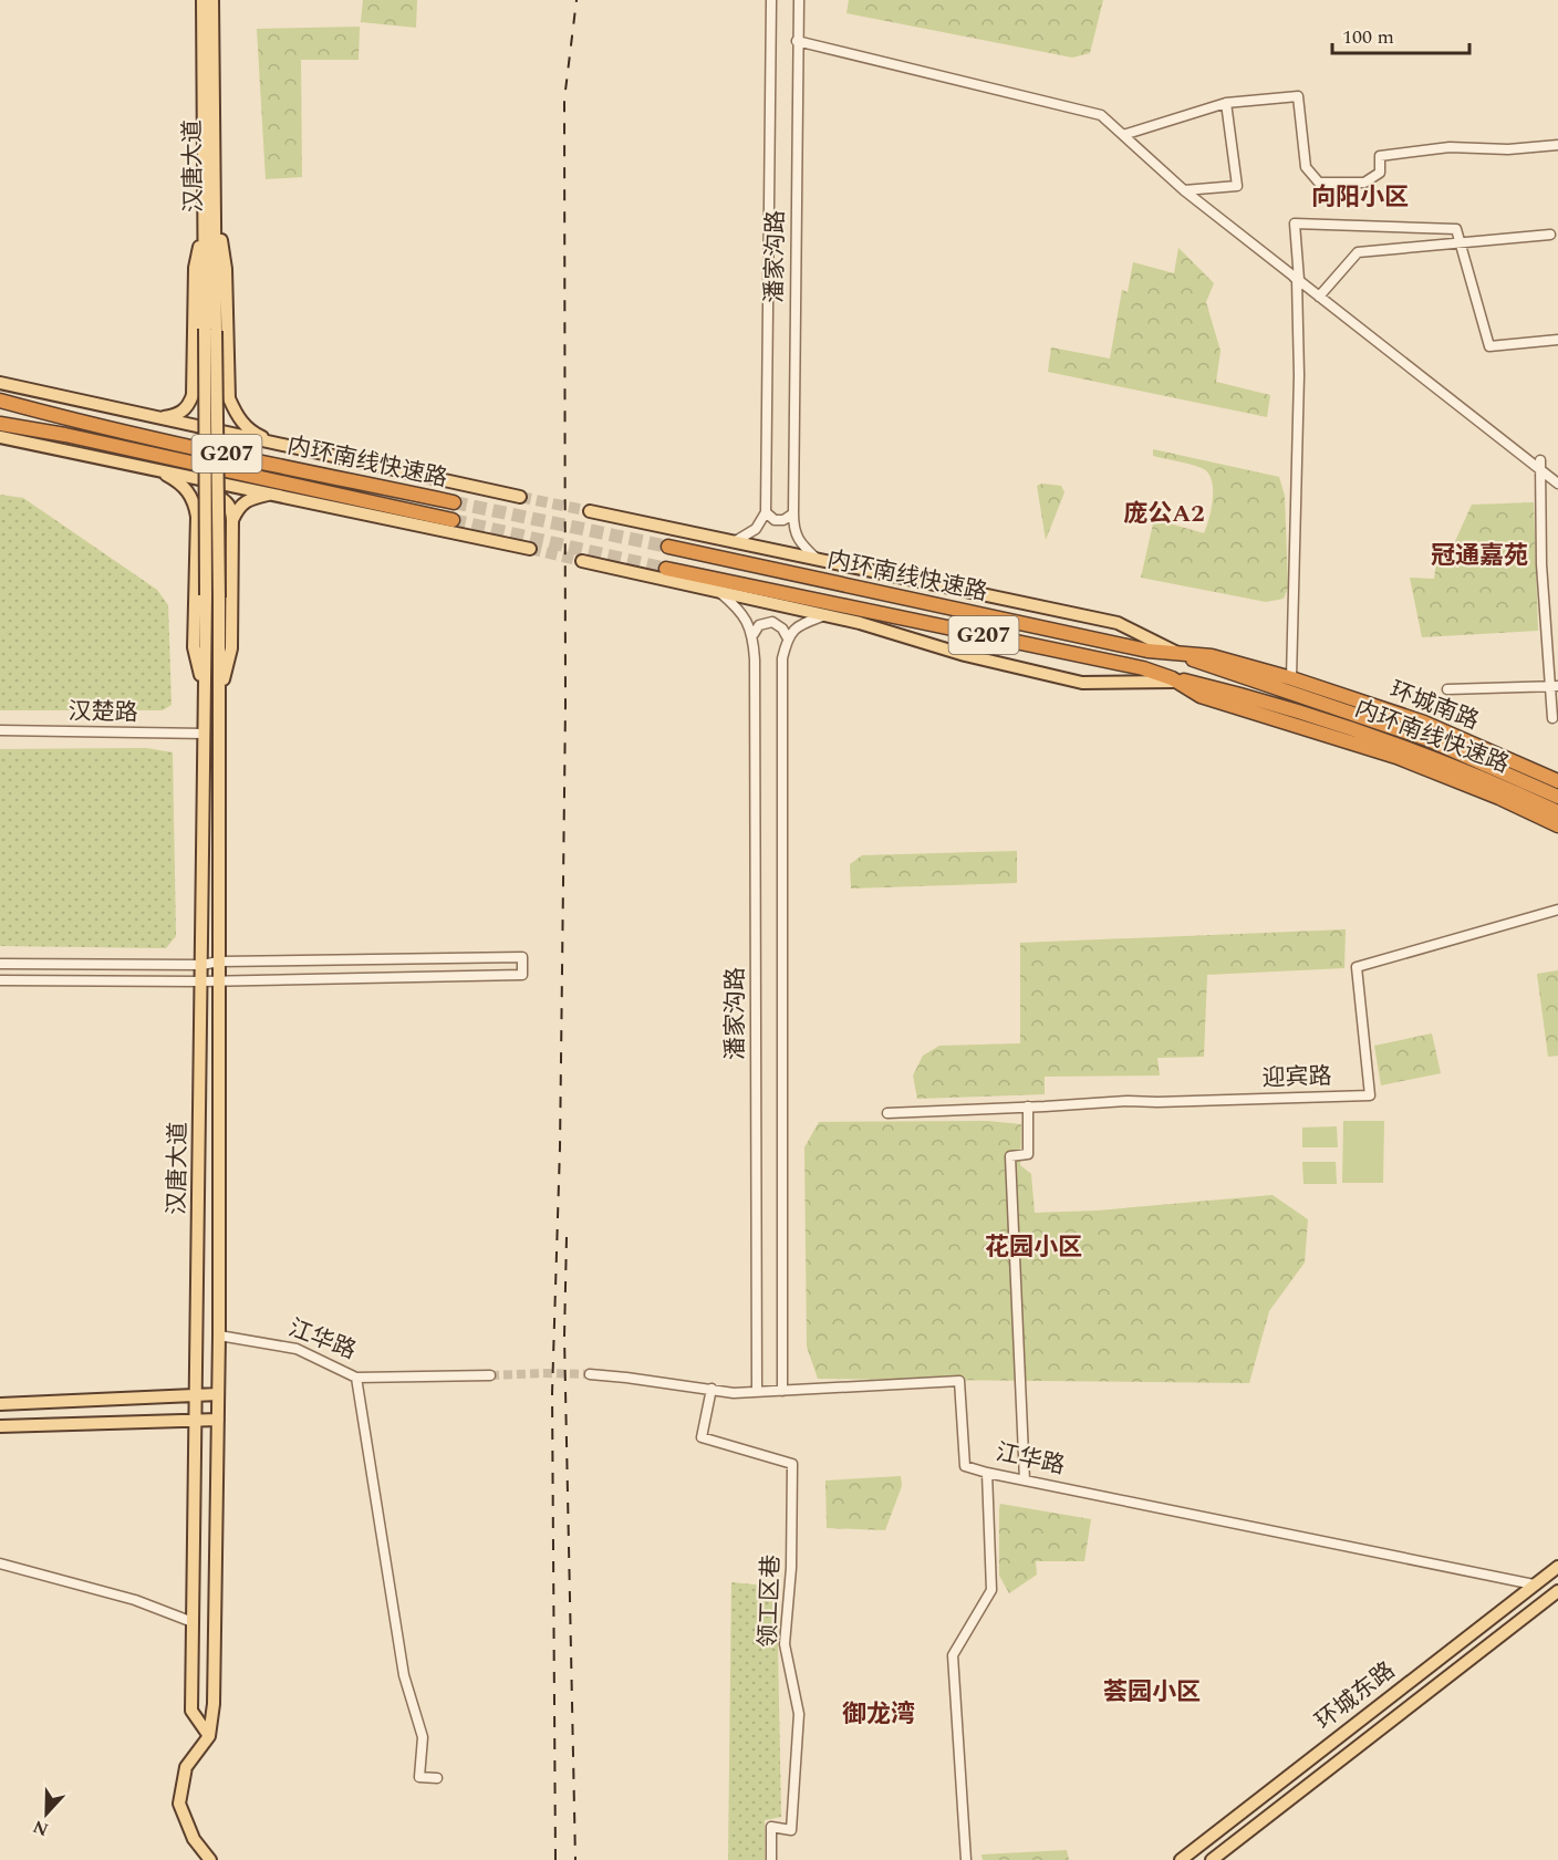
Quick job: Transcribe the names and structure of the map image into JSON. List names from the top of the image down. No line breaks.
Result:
{"streets":{"highway":["G207","内环南线快速路","环城南路"],"main road":["汉唐大道","环城东路"],"street":["潘家沟路","汉楚路","迎宾路","江华路","领工区巷"]},"crossings":[["汉唐大道","汉楚路"],["汉唐大道","江华路"],["潘家沟路","江华路"],["内环南线快速路","环城南路"],["江华路","领工区巷"],["江华路","环城东路"]],"districts":["向阳小区","庞公A2","冠通嘉苑","花园小区","荟园小区","御龙湾"],"scale_bar":"100 m","north":"bottom"}
